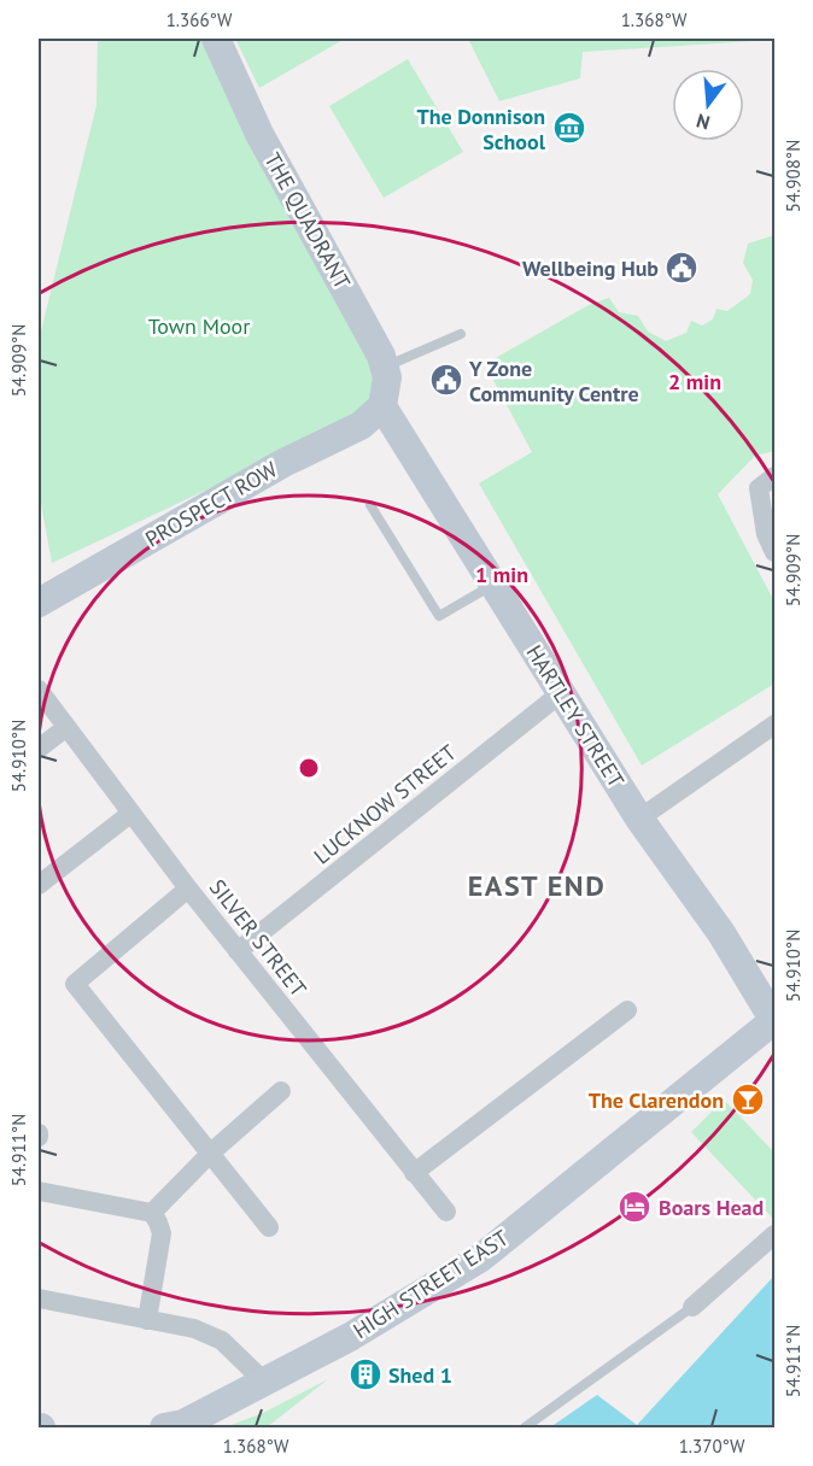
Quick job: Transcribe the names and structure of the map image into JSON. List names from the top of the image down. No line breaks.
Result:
{"streets":{"street":["THE QUADRANT","PROSPECT ROW","HARTLEY STREET","LUCKNOW STREET","SILVER STREET","HIGH STREET EAST"]},"crossings":[["THE QUADRANT","PROSPECT ROW"],["THE QUADRANT","HARTLEY STREET"],["PROSPECT ROW","HARTLEY STREET"],["HARTLEY STREET","LUCKNOW STREET"],["HARTLEY STREET","HIGH STREET EAST"],["LUCKNOW STREET","SILVER STREET"]],"districts":["EAST END"],"parks":["Town Moor"],"places":{"museum":["The Donnison School"],"public building":["Wellbeing Hub","Y Zone Community Centre"],"bar":["The Clarendon"],"hotel":["Boars Head"],"building":["Shed 1"]},"north":"bottom","coordinates":["1.366°W","1.368°W","54.908°N","54.909°N","54.910°N","54.911°N","1.370°W"],"rings":["2 min","1 min"]}
